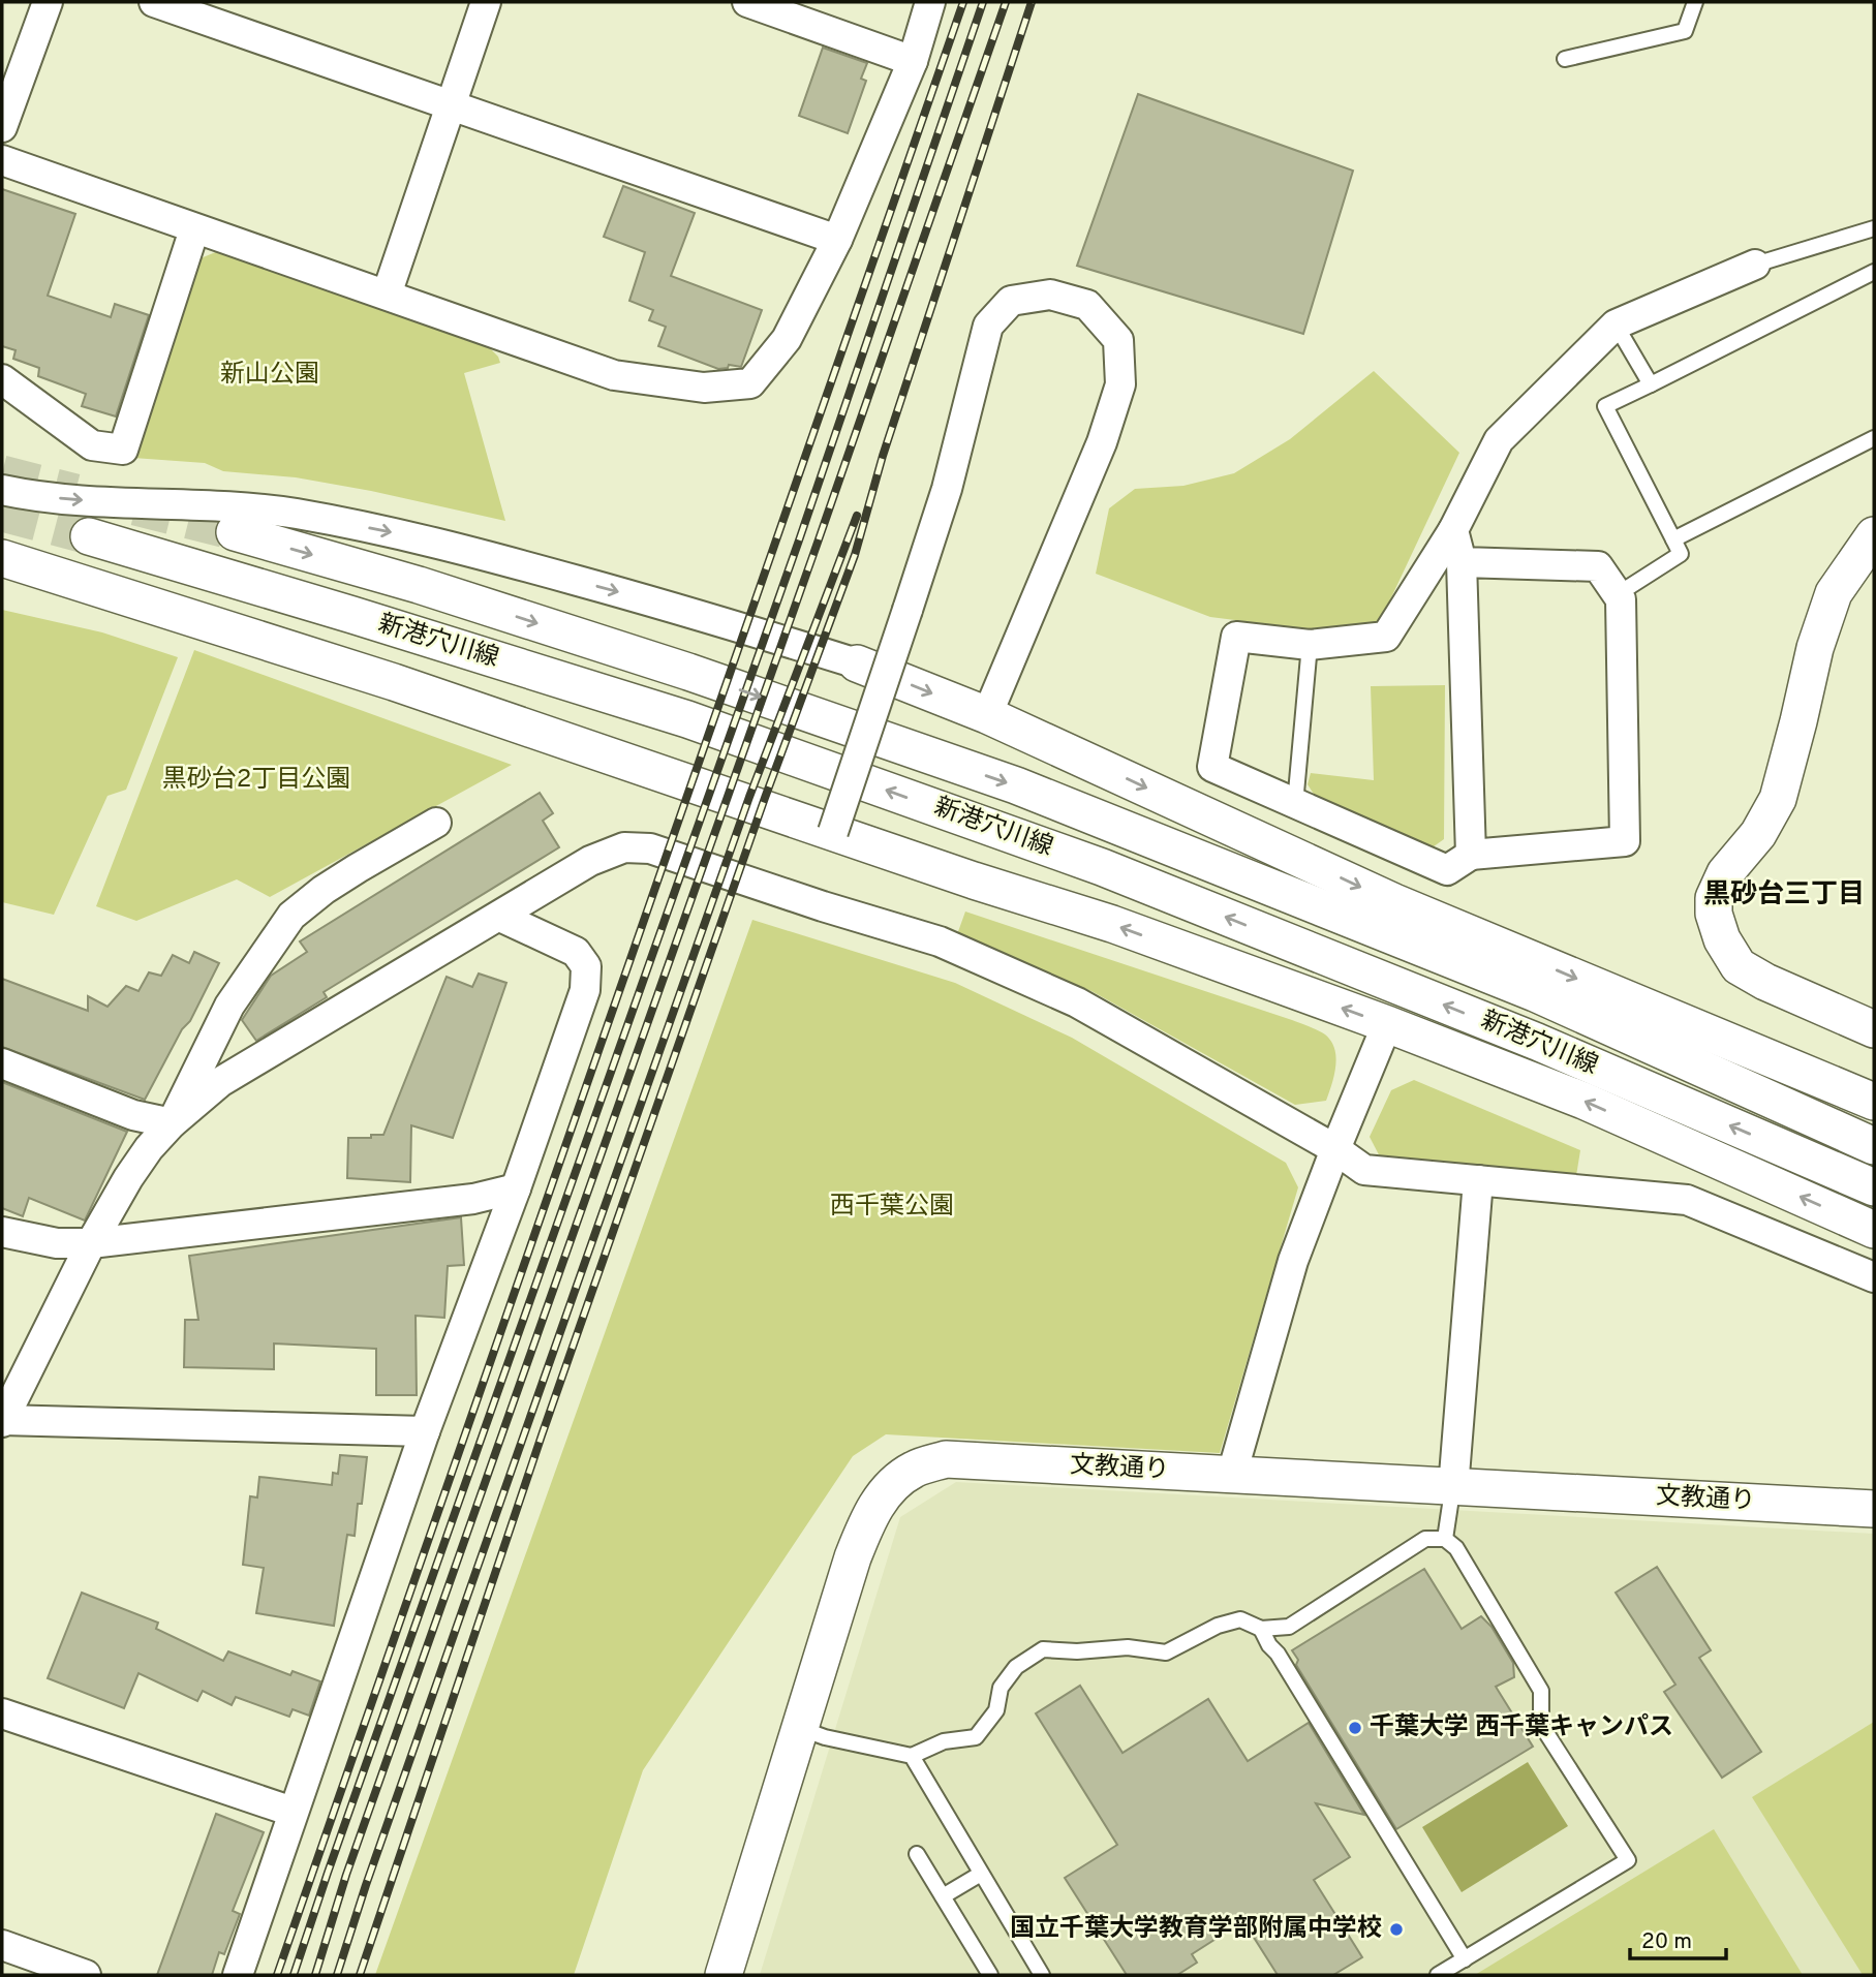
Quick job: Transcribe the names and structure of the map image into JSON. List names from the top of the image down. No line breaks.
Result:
{"streets":{"street":["新港穴川線","文教通り"]},"districts":["黒砂台三丁目"],"parks":["新山公園","黒砂台2丁目公園","西千葉公園"],"places":["千葉大学 西千葉キャンパス","国立千葉大学教育学部附属中学校"],"scale_bar":"20 m"}
